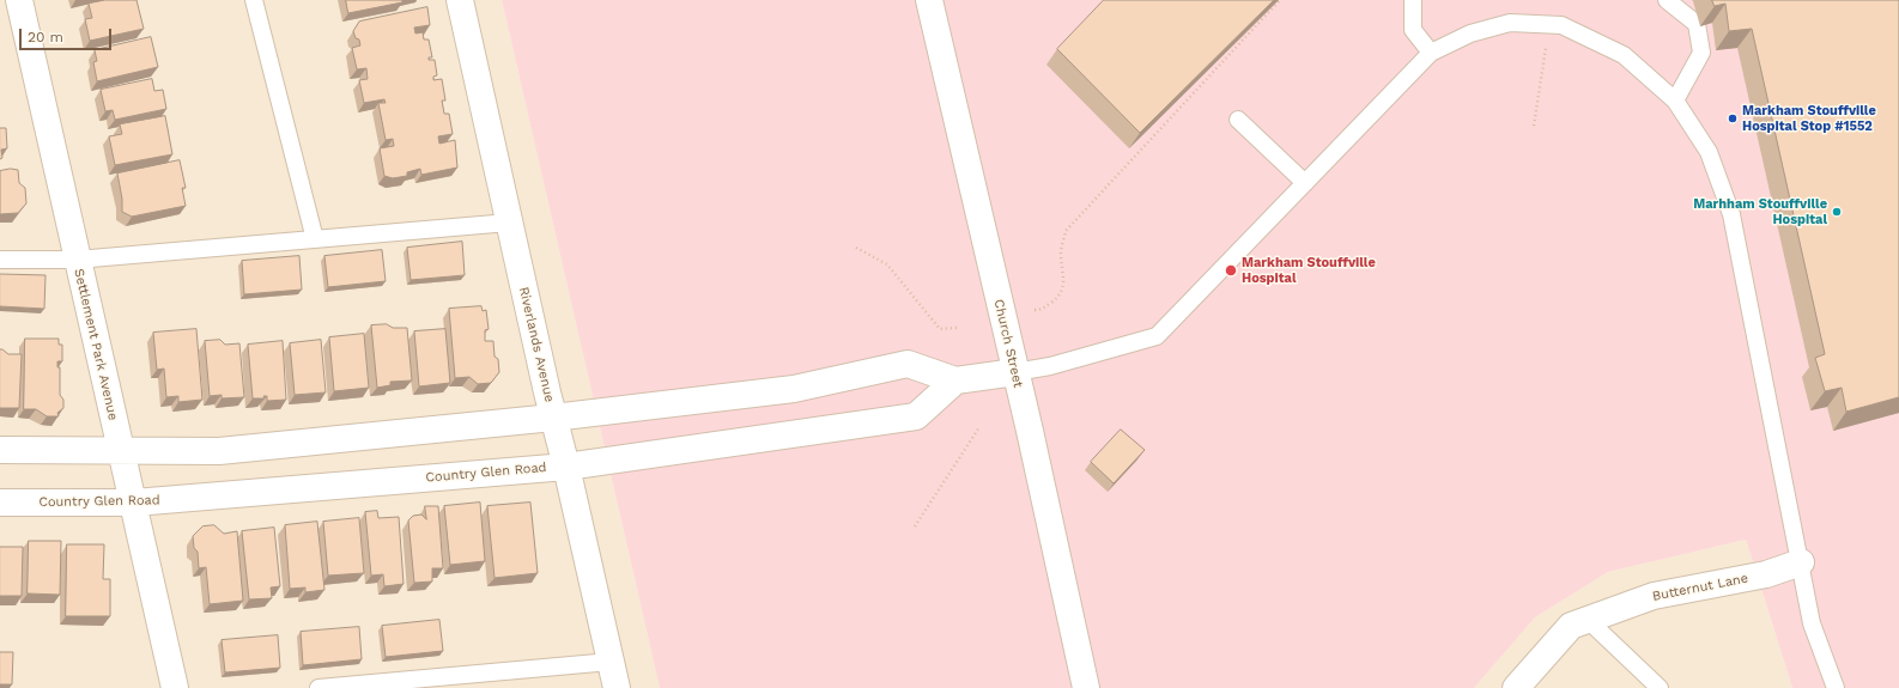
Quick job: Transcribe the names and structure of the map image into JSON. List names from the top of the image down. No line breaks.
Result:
{"streets":{"street":["Church Street","Settlement Park Avenue","Riverlands Avenue","Country Glen Road","Butternut Lane"]},"crossings":[["Settlement Park Avenue","Country Glen Road"],["Riverlands Avenue","Country Glen Road"]],"places":["Markham Stouffville Hospital Stop #1552","Marhham Stouffville Hospital","Markham Stouffville Hospital"],"scale_bar":"20 m"}
